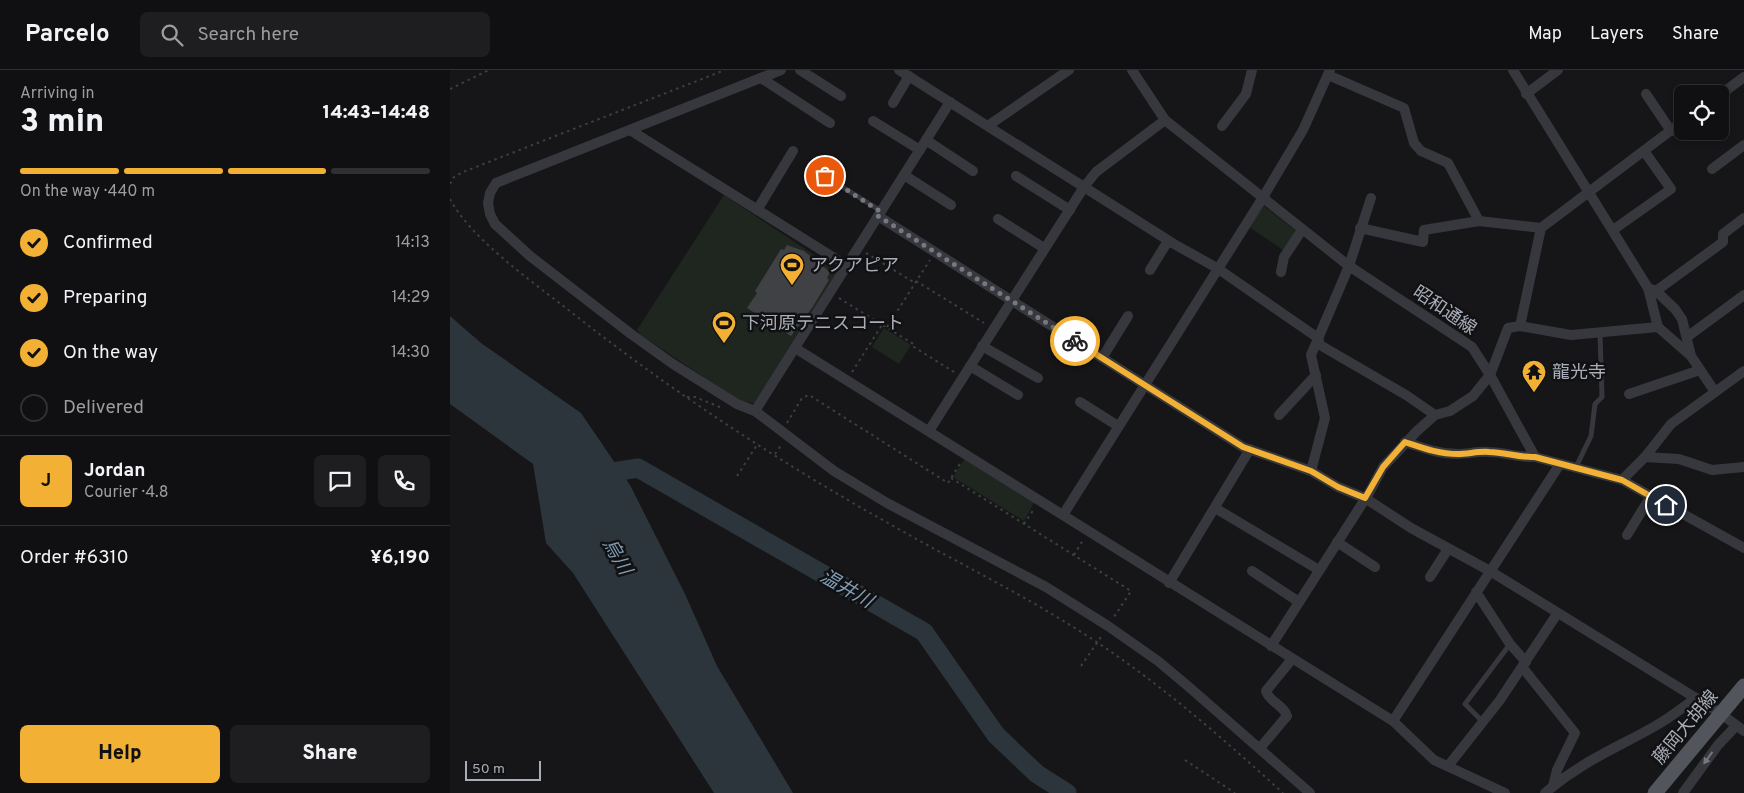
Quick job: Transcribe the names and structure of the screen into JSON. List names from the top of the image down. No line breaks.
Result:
{"streets":{"main road":["藤岡大胡線"],"street":["昭和通線"]},"water":["烏川","温井川"],"places":{"sports":["アクアピア","下河原テニスコート"],"temple":["龍光寺"]},"scale_bar":"50 m","page":{"header":"Parcelo","search":"Search here","nav":["Map","Layers","Share"],"heading":["3 min","Arriving in","14:43–14:48"],"panel":["Jordan","Courier · 4.8","Order #6310","¥6,190"],"bar":"On the way · 440 m","list":[["Confirmed","14:13"],["Preparing","14:29"],["On the way","14:30"],"Delivered"],"round":"J","buttons":["Help","Share"],"scale":"50 m"}}
